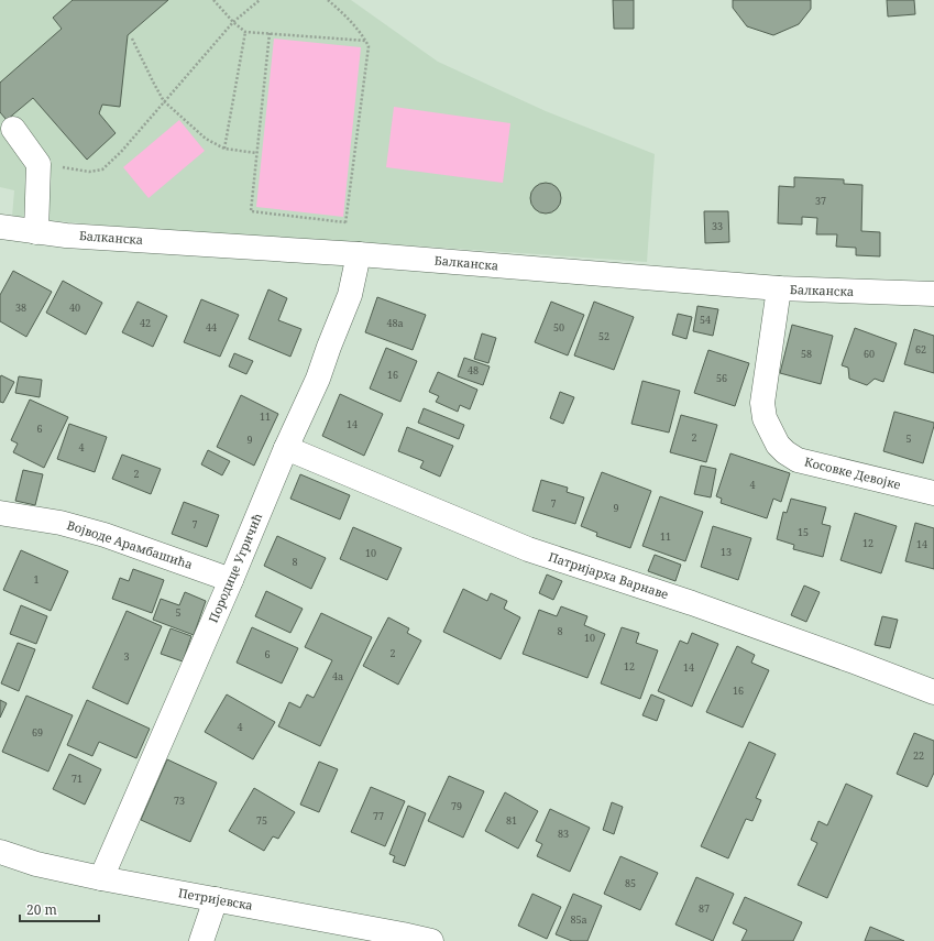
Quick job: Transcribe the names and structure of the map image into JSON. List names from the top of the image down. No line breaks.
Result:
{"streets":{"street":["Балканска","Косовке Девојке","Војводе Арамбашића","Породице Угричић","Патријарха Варнаве","Петријевска"]},"crossings":[["Балканска","Косовке Девојке"],["Балканска","Породице Угричић"],["Војводе Арамбашића","Породице Угричић"],["Породице Угричић","Патријарха Варнаве"],["Породице Угричић","Петријевска"]],"house_numbers":["37","33","38","40","54","42","48a","44","50","52","62","58","60","48","16","56","11","14","6","2","5","9","4","2","4","7","9","7","15","11","12","14","13","10","8","1","5","8","10","2","6","3","12","14","4a","16","4","69","22","71","73","79","77","75","81","83","85","87","85a"],"scale_bar":"20 m"}
